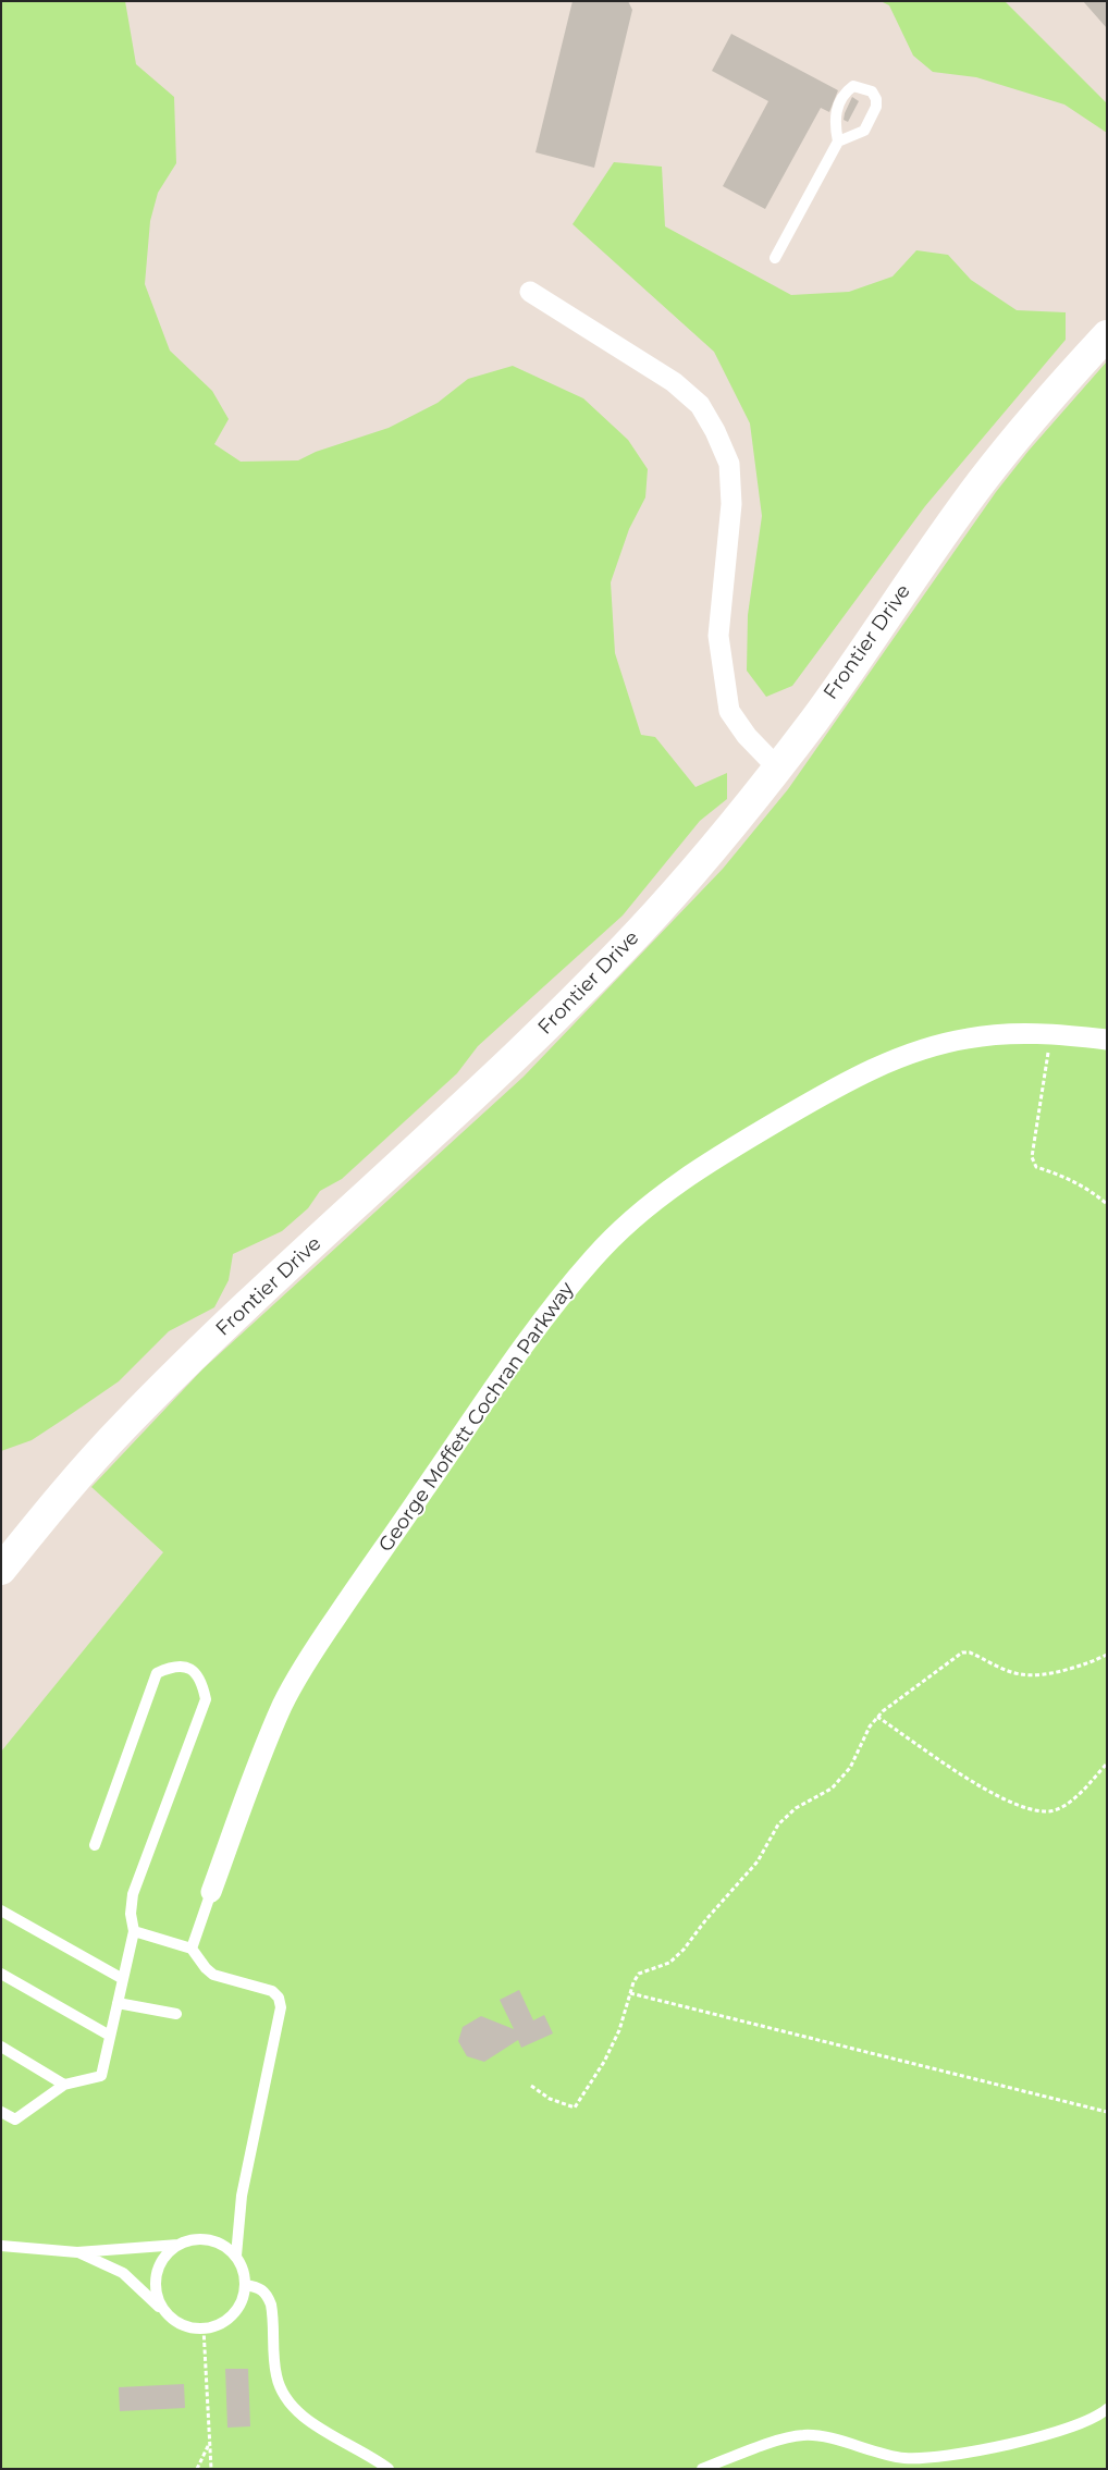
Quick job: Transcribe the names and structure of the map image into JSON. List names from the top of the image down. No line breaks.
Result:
{"streets":{"street":["Frontier Drive","George Moffett Cochran Parkway"]}}
